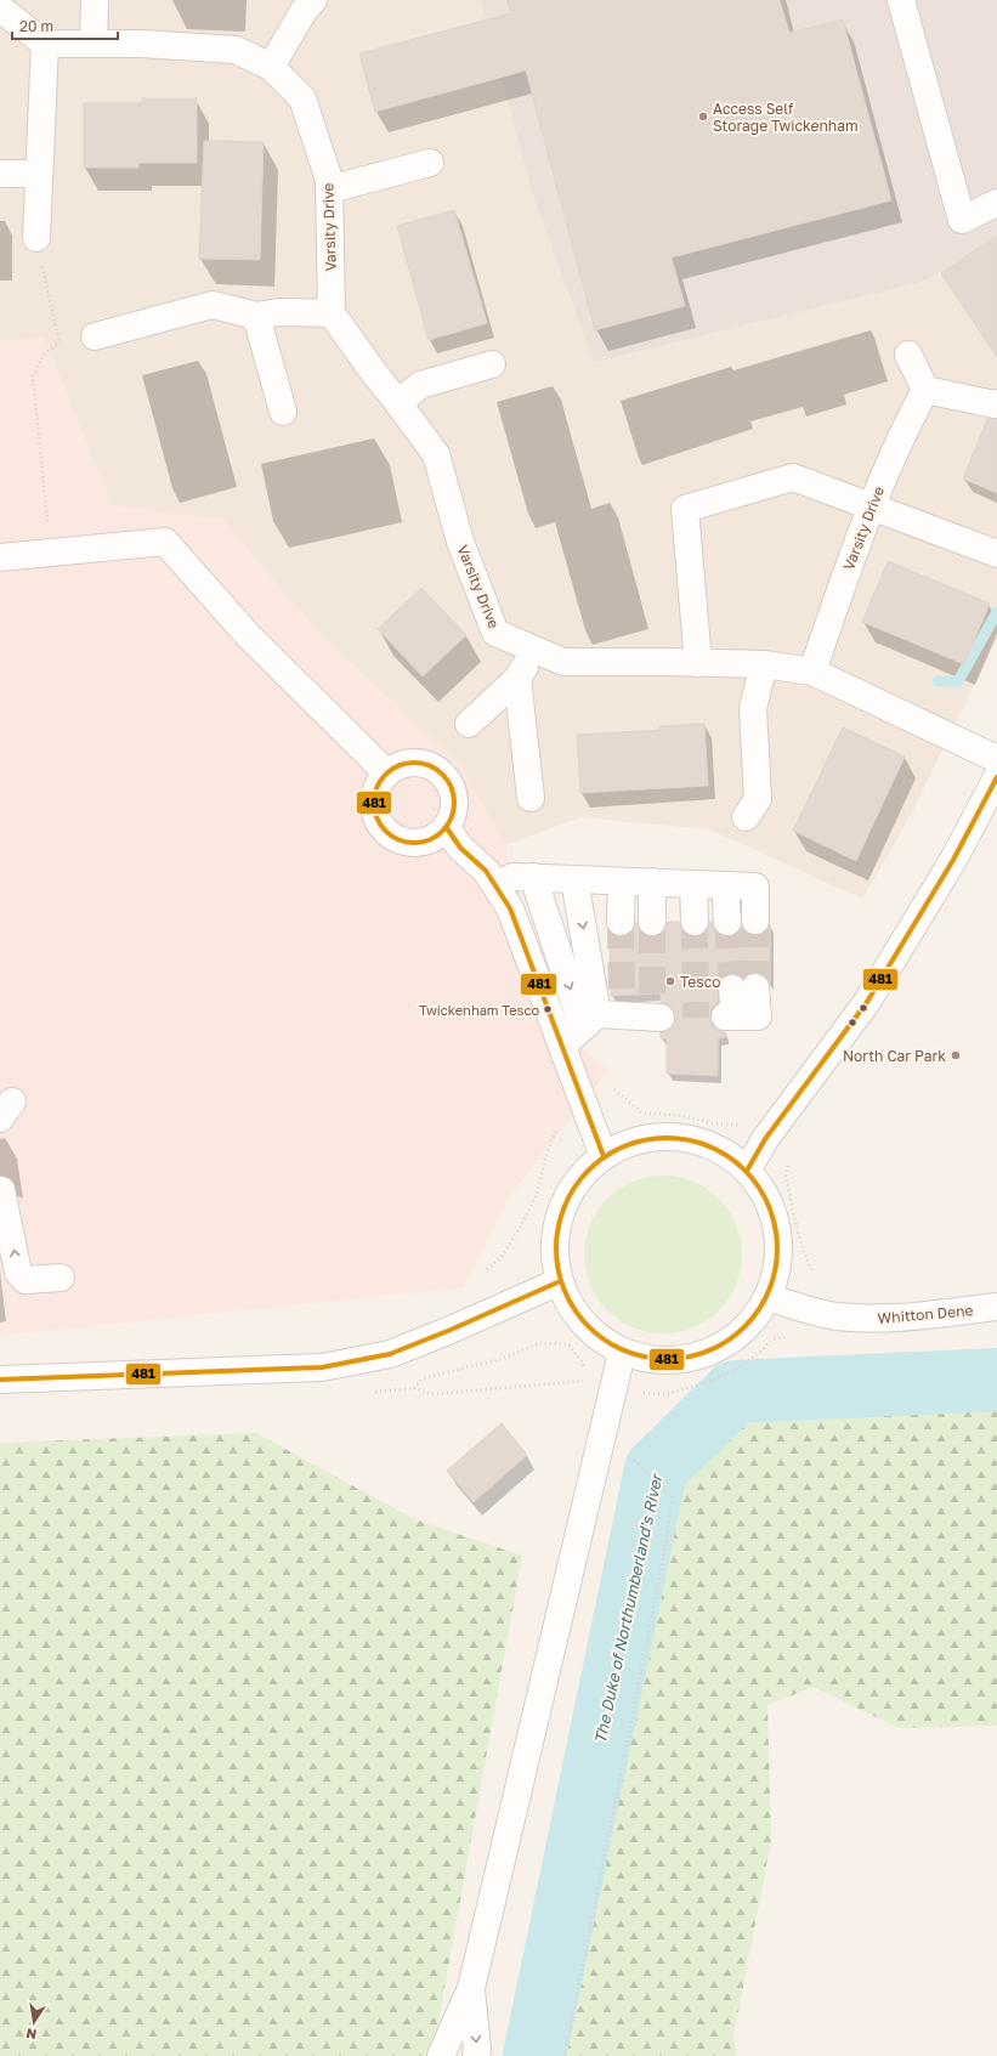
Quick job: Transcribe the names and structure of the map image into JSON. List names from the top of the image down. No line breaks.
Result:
{"streets":{"street":["Varsity Drive","Whitton Dene"]},"water":["The Duke of Northumberland's River"],"places":["Access Self Storage Twickenham","Tesco","Twickenham Tesco","North Car Park"],"lines":["transit line 481"],"scale_bar":"20 m","north":"bottom"}
